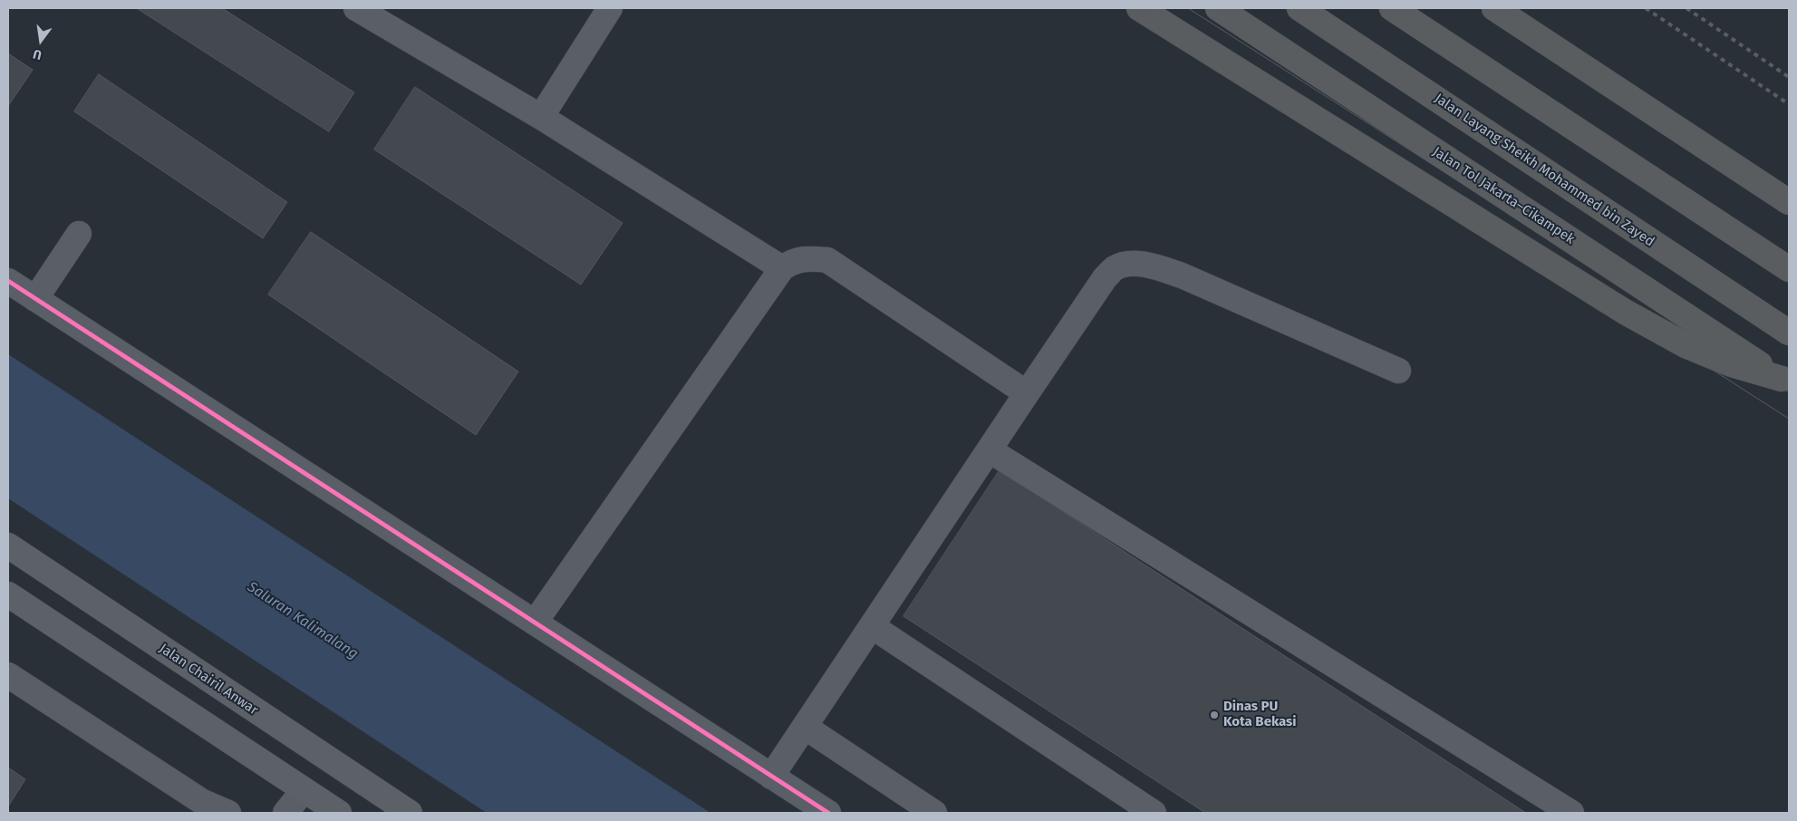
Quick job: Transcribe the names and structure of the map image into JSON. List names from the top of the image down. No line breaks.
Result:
{"streets":{"highway":["Jalan Layang Sheikh Mohammed bin Zayed","Jalan Tol Jakarta–Cikampek"],"main road":["Jalan Chairil Anwar"]},"water":["Saluran Kalimalang"],"places":["Dinas PU Kota Bekasi"],"north":"bottom"}
